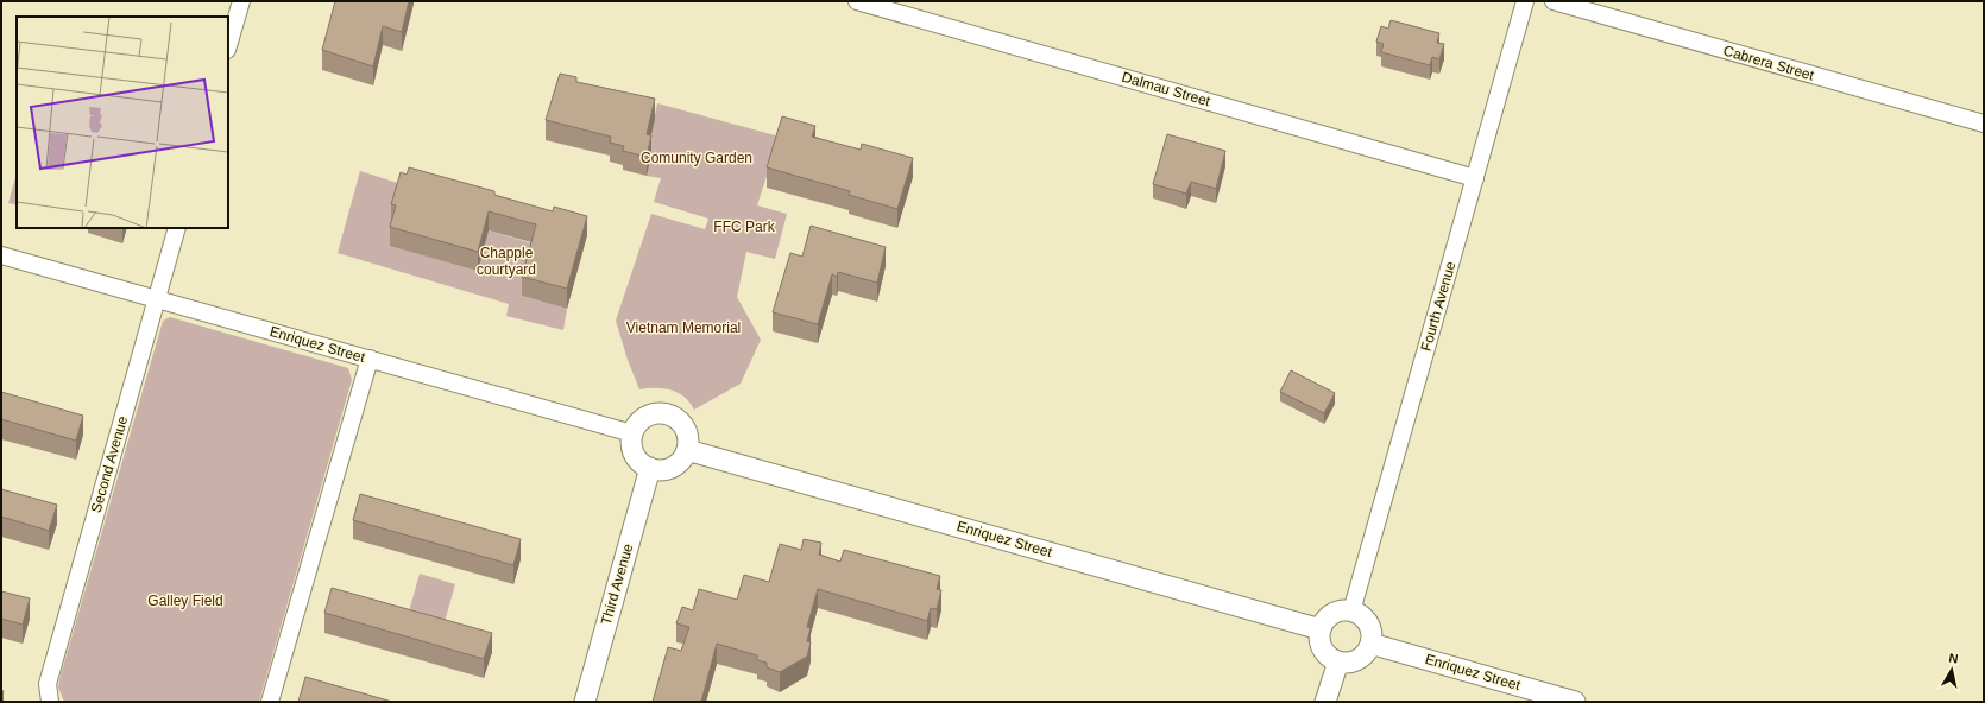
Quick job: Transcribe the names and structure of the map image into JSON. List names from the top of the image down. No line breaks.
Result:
{"streets":{"street":["Cabrera Street","Dalmau Street","Fourth Avenue","Enriquez Street","Second Avenue","Third Avenue"]},"crossings":[["Dalmau Street","Fourth Avenue"],["Fourth Avenue","Enriquez Street"],["Enriquez Street","Second Avenue"],["Enriquez Street","Third Avenue"]],"parks":["Comunity Garden","FFC Park","Chapple courtyard","Vietnam Memorial","Galley Field"],"north":"top"}
